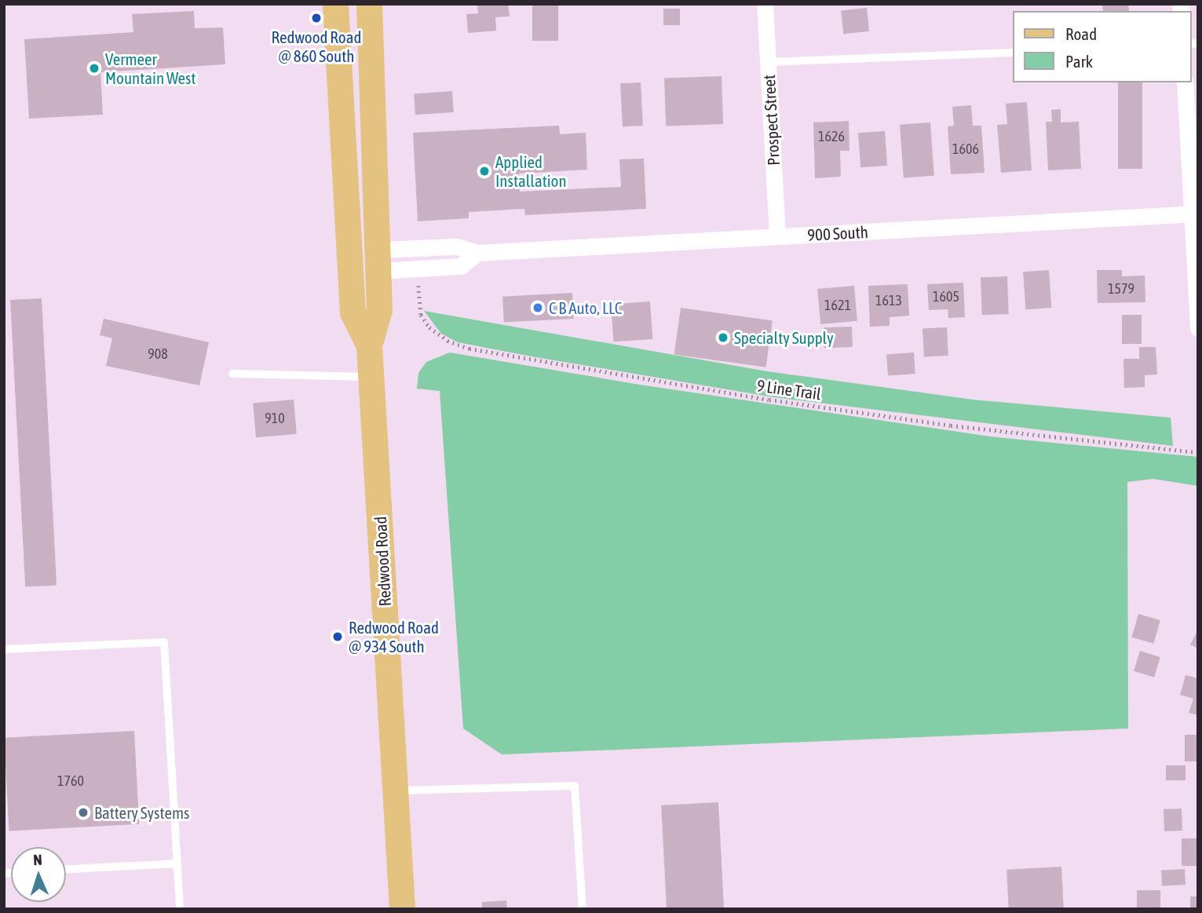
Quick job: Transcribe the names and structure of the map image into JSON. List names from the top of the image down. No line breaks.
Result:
{"streets":{"main road":["Redwood Road"],"street":["Prospect Street","900 South"],"path":["9 Line Trail"]},"crossings":[["Prospect Street","900 South"],["900 South","Redwood Road"]],"places":["Redwood Road @ 860 South","Vermeer Mountain West","Applied Installation","C B Auto, LLC","Specialty Supply","Redwood Road @ 934 South","Battery Systems"],"house_numbers":["1626","1606","1579","1605","1613","1621","908","910","1760"],"legend":["Road","Park"],"north":"top"}
